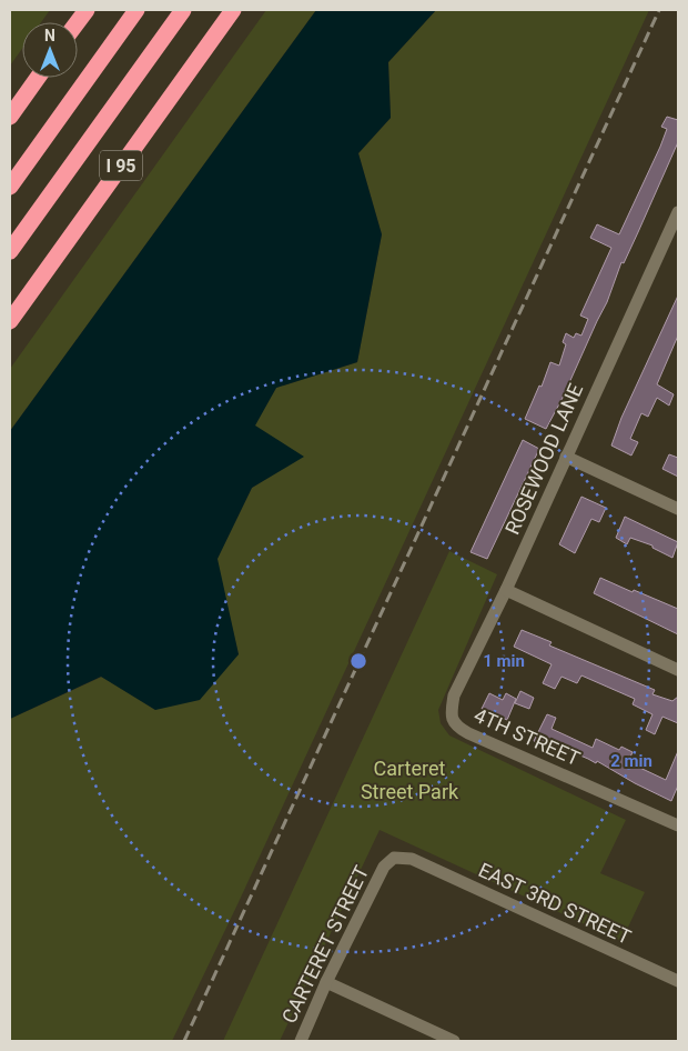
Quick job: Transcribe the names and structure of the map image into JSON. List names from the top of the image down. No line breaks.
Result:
{"streets":{"highway":["I 95"],"street":["ROSEWOOD LANE","4TH STREET","EAST 3RD STREET","CARTERET STREET"]},"crossings":[["ROSEWOOD LANE","4TH STREET"],["EAST 3RD STREET","CARTERET STREET"]],"parks":["Carteret Street Park"],"north":"top","rings":["1 min","2 min"]}
